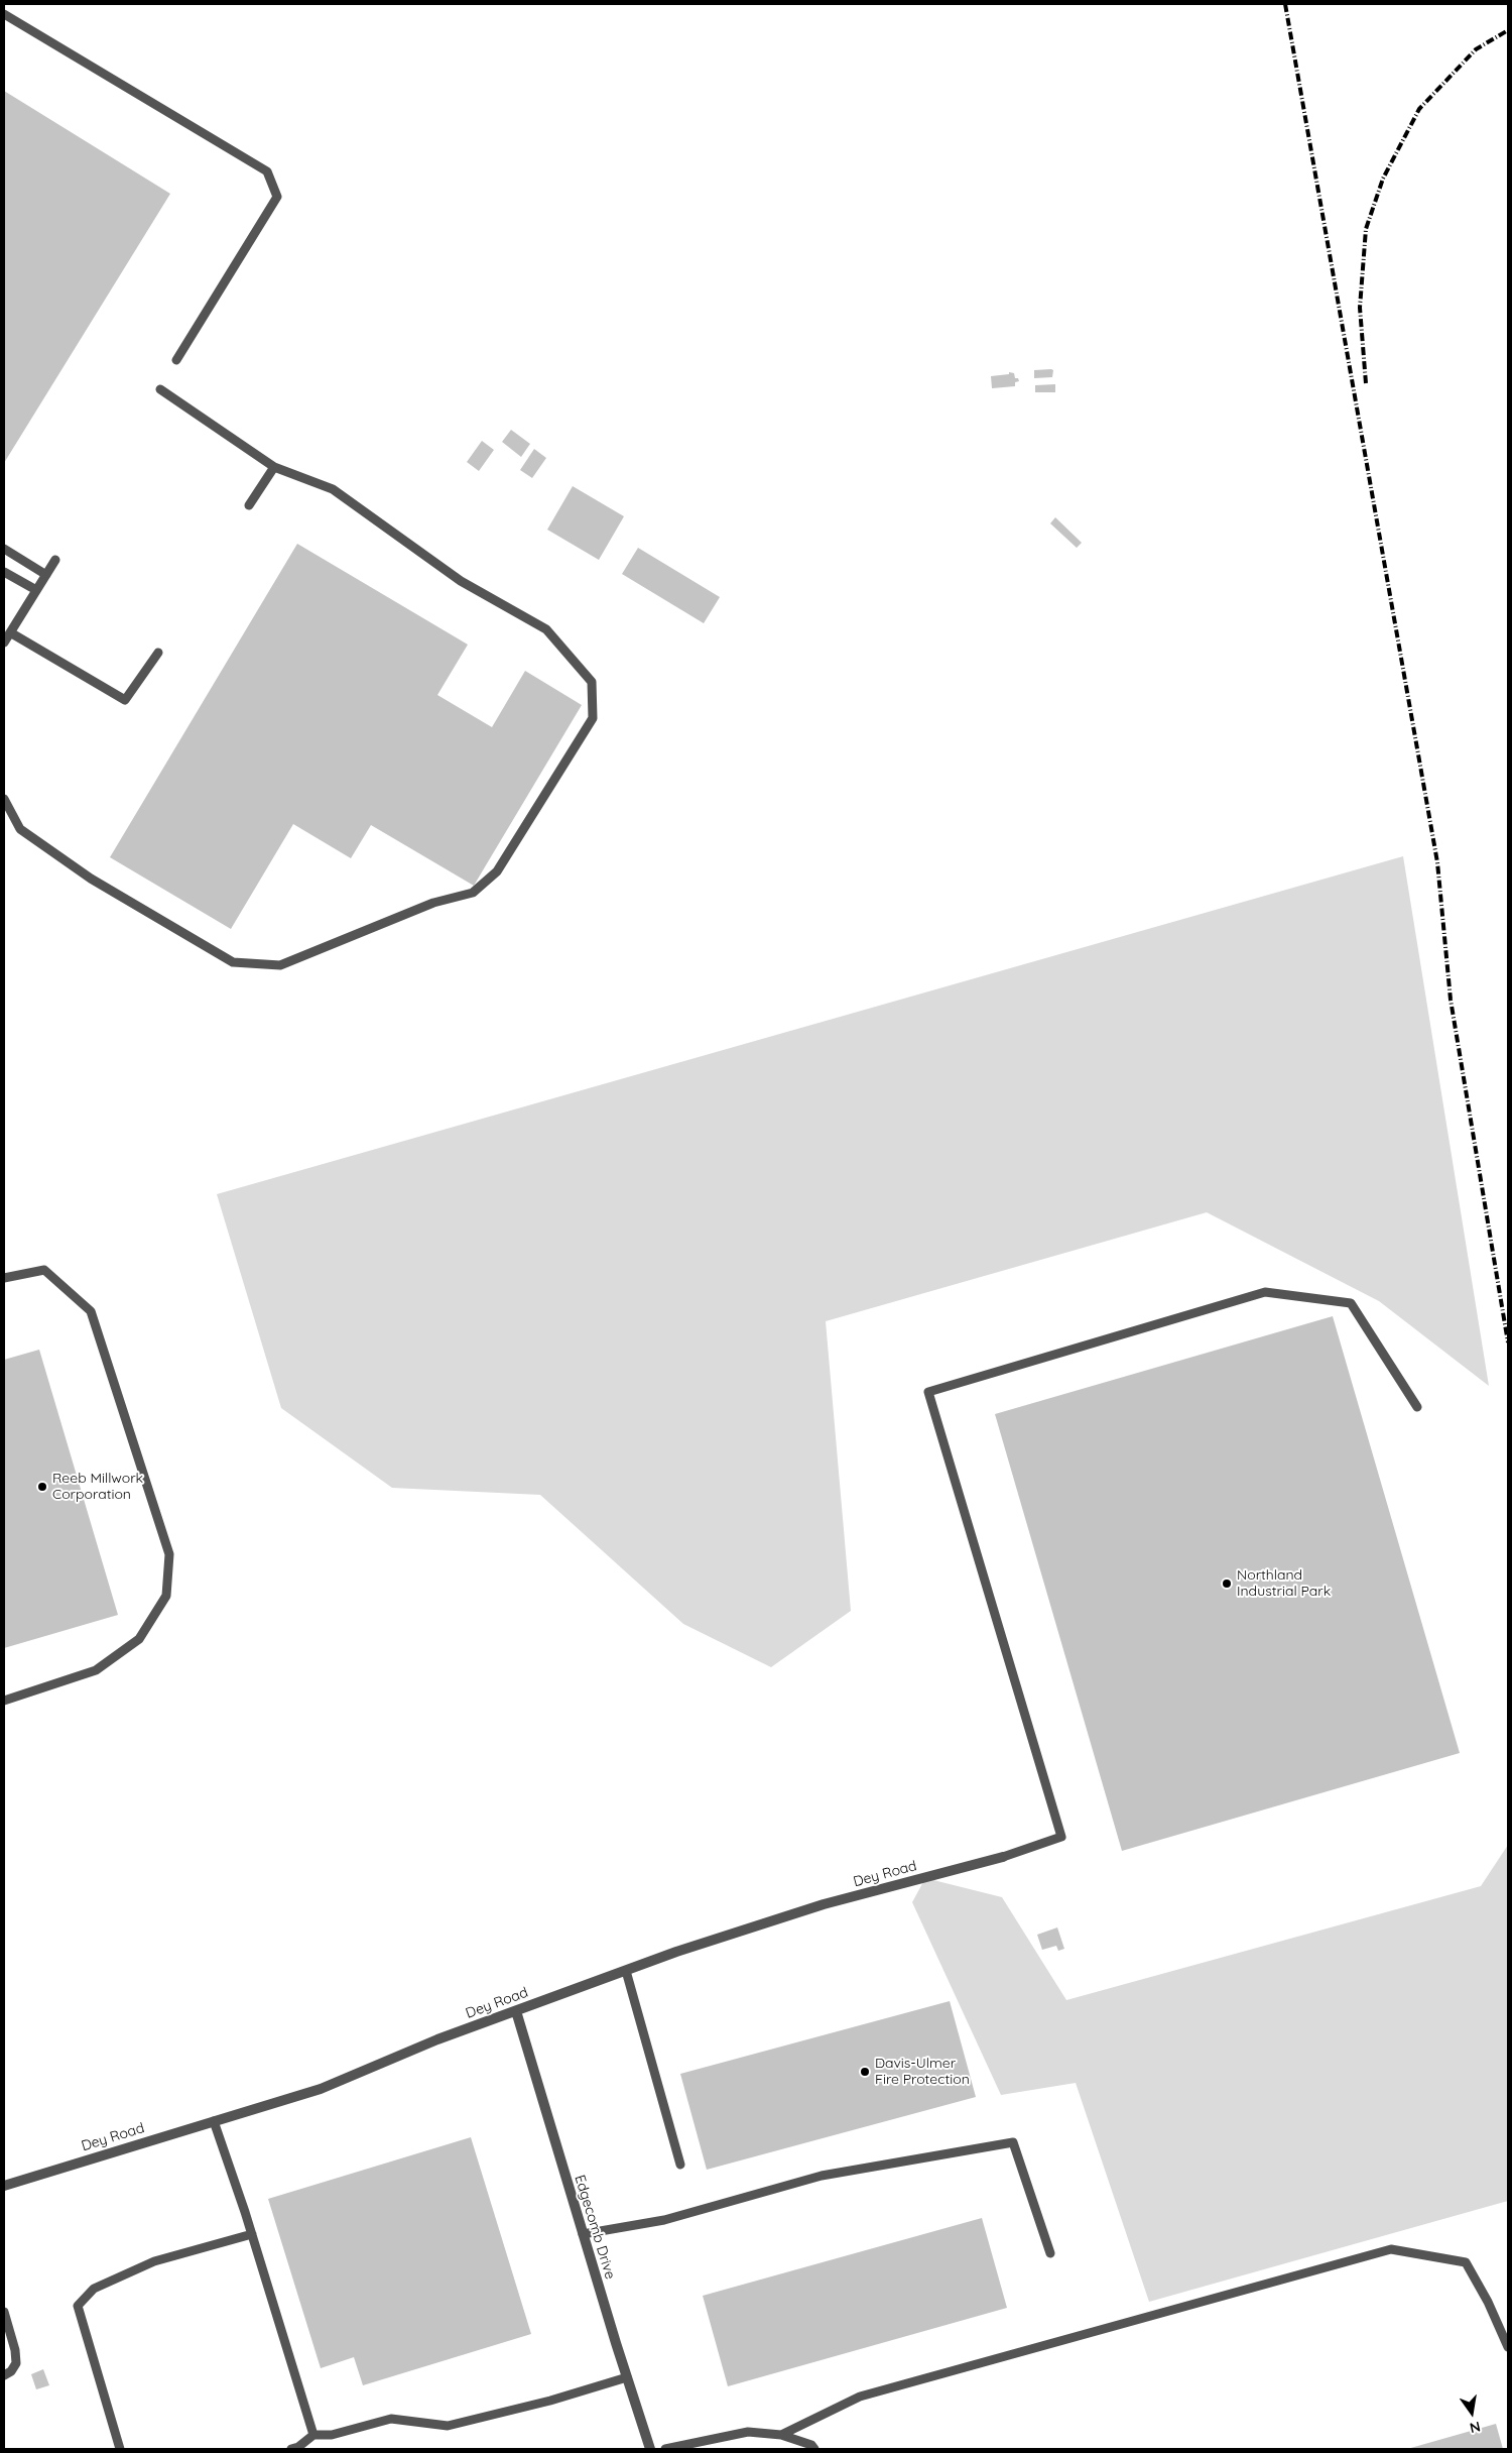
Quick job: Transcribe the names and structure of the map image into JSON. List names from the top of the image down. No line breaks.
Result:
{"streets":{"street":["Dey Road","Edgecomb Drive"]},"crossings":[["Dey Road","Edgecomb Drive"]],"places":["Reeb Millwork Corporation","Northland Industrial Park","Davis-Ulmer Fire Protection"],"north":"bottom"}
